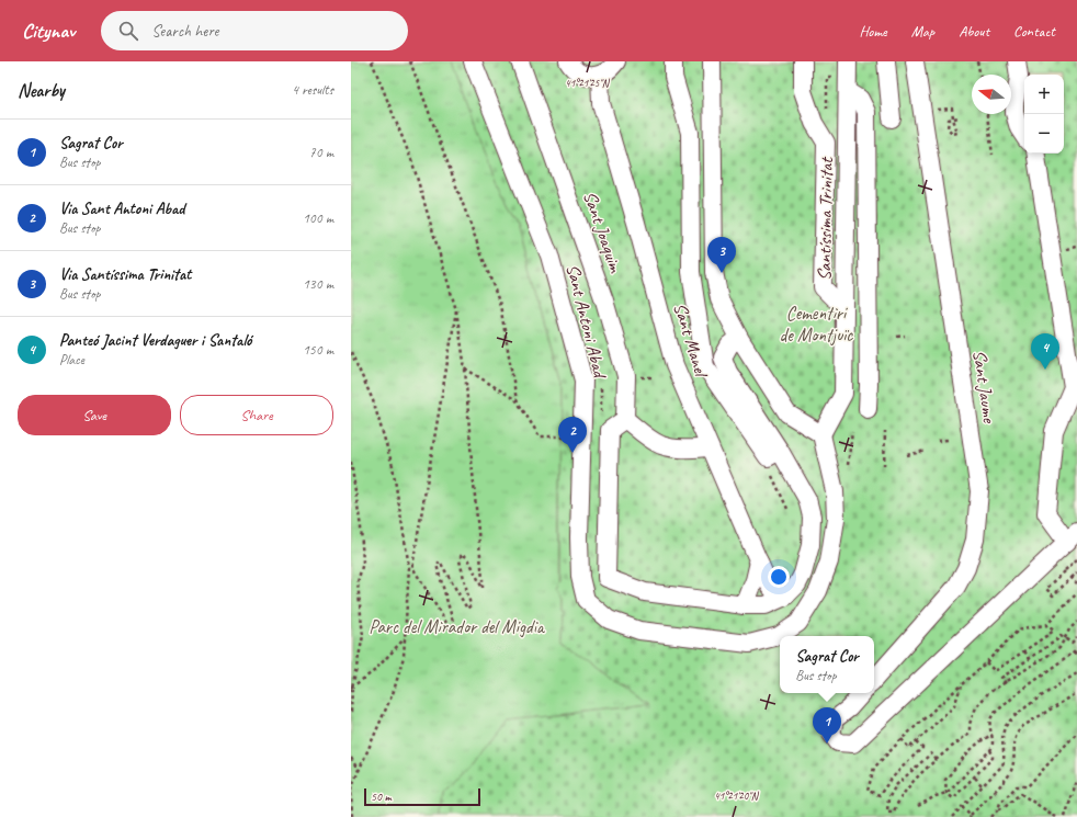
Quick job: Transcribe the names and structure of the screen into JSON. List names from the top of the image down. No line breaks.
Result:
{"streets":{"lane":["Santíssima Trinitat","Sant Joaquim","Sant Antoni Abad","Sant Manel","Sant Jaume"]},"crossings":[["Santíssima Trinitat","Sant Antoni Abad"]],"parks":["Cementiri de Montjuïc","Parc del Mirador del Migdia"],"scale_bar":"50 m","north":"left","page":{"header":"Citynav","search":"Search here","nav":["Home","Map","About","Contact"],"heading":["Nearby","4 results"],"map_buttons":["+","−"],"list":[{"mark":"1","name":"Sagrat Cor","note":"Bus stop","value":"70 m"},{"mark":"2","name":"Via Sant Antoni Abad","note":"Bus stop","value":"100 m"},{"mark":"3","name":"Via Santíssima Trinitat","note":"Bus stop","value":"130 m"},{"mark":"4","name":"Panteó Jacint Verdaguer i Santaló","note":"Place","value":"150 m"}],"pins":["3","4","2","1"],"buttons":["Save","Share"],"popup":["Sagrat Cor","Bus stop"],"scale":"50 m"},"coordinates":["41°21'25\"N","41°21'20\"N"]}
